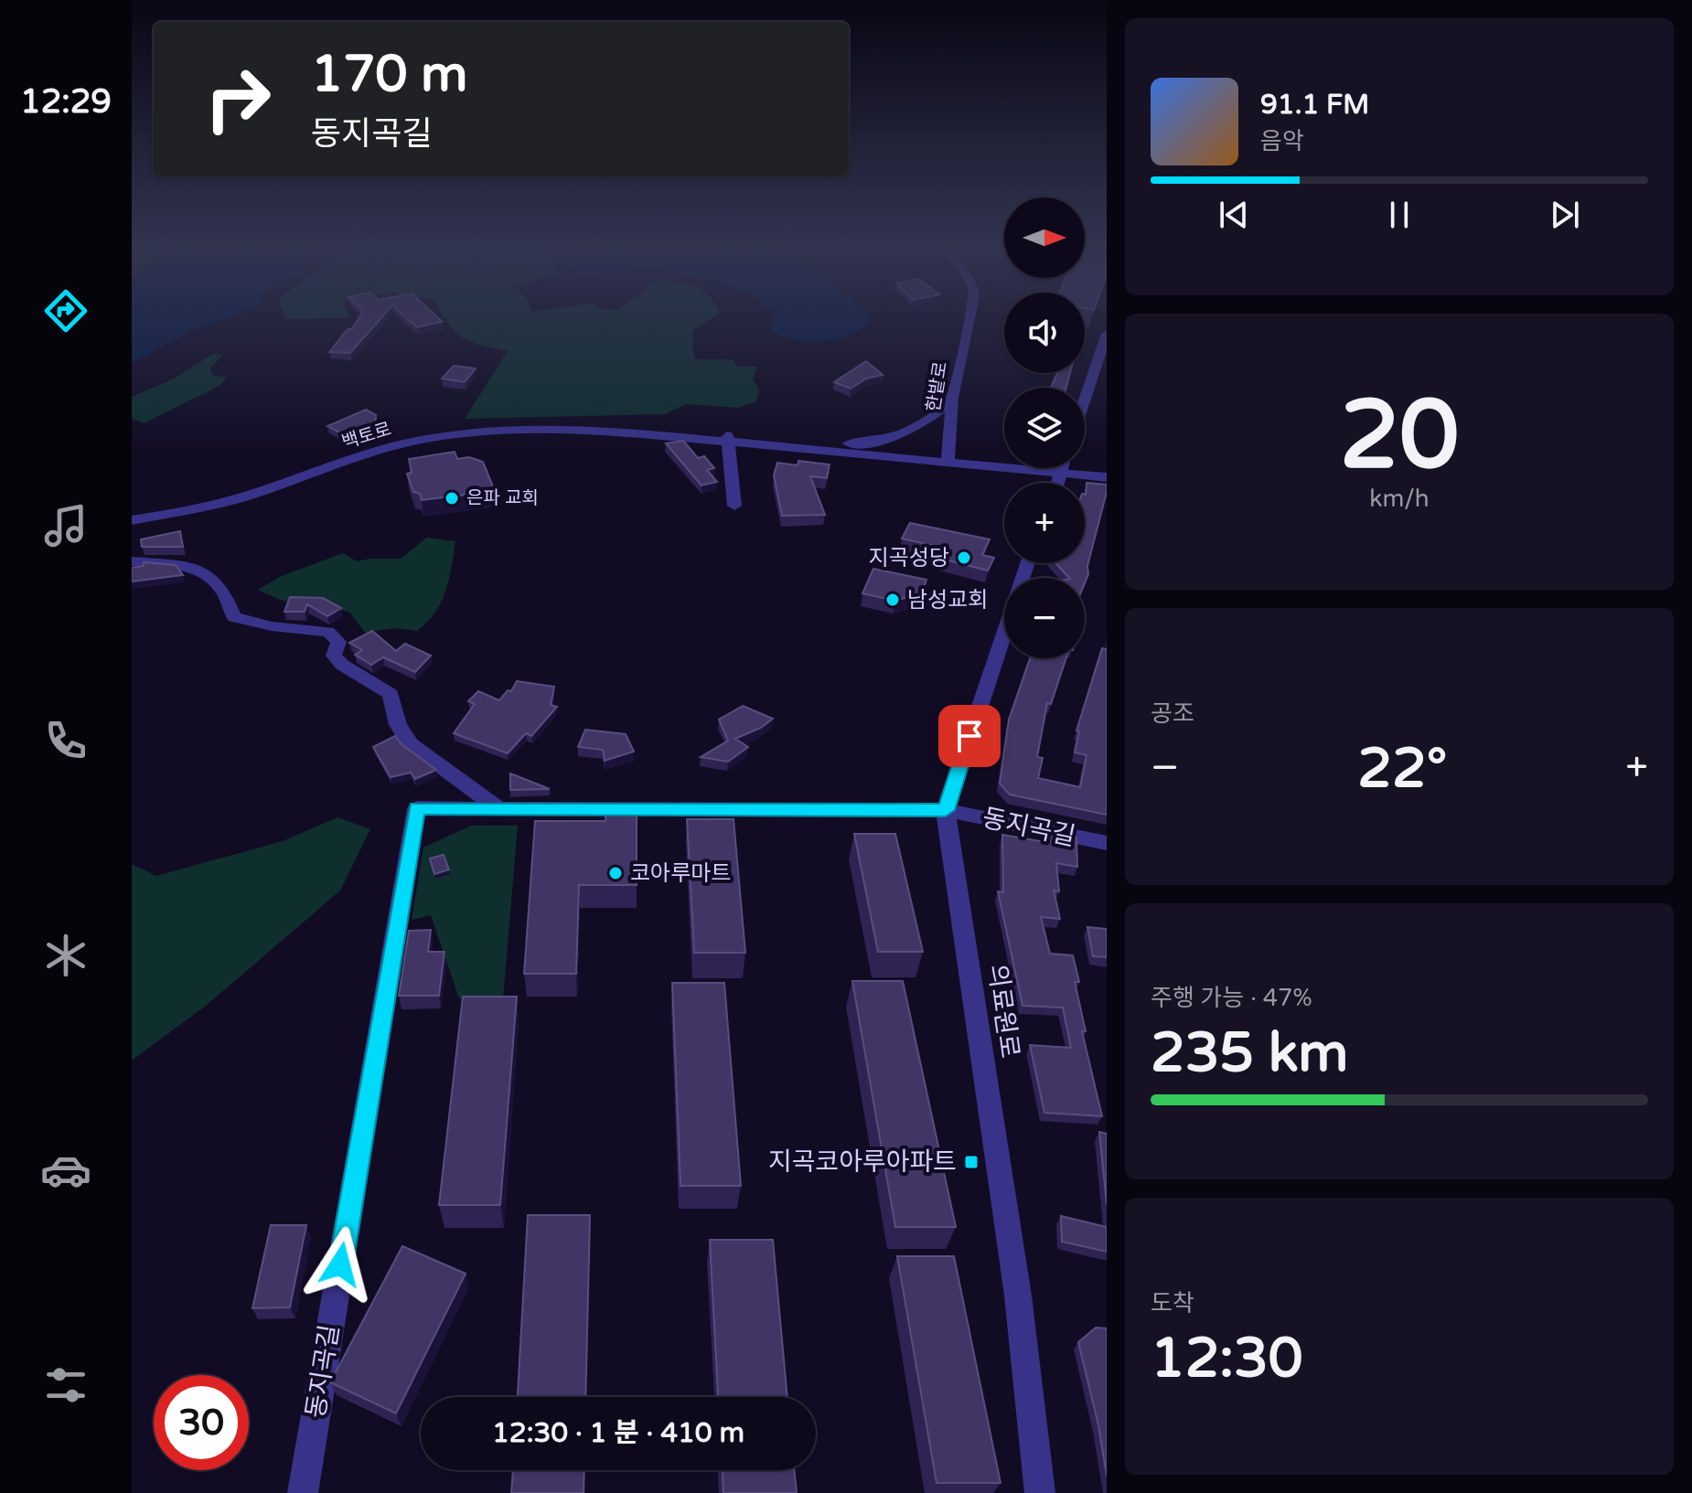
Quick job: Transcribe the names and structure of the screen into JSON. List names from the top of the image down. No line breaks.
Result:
{"streets":{"street":["한밭로","백토로","동지곡길","의료원로"]},"crossings":[["한밭로","백토로"],["동지곡길","의료원로"]],"places":{"other":["은파 교회","지곡성당","남성교회","코아루마트"],"transit":["지곡코아루아파트"]},"north":"right","page":{"tabs":"12:29","turn":["170 m","동지곡길"],"song":["91.1 FM","음악"],"map_buttons":["+","−"],"tile":[["20","km/h"],"공조",["주행 가능 · 47%","235 km"],["도착","12:30"]],"heat":["−","22°","+"],"limit":"30","trip":"12:30 · 1 분 · 410 m"}}
